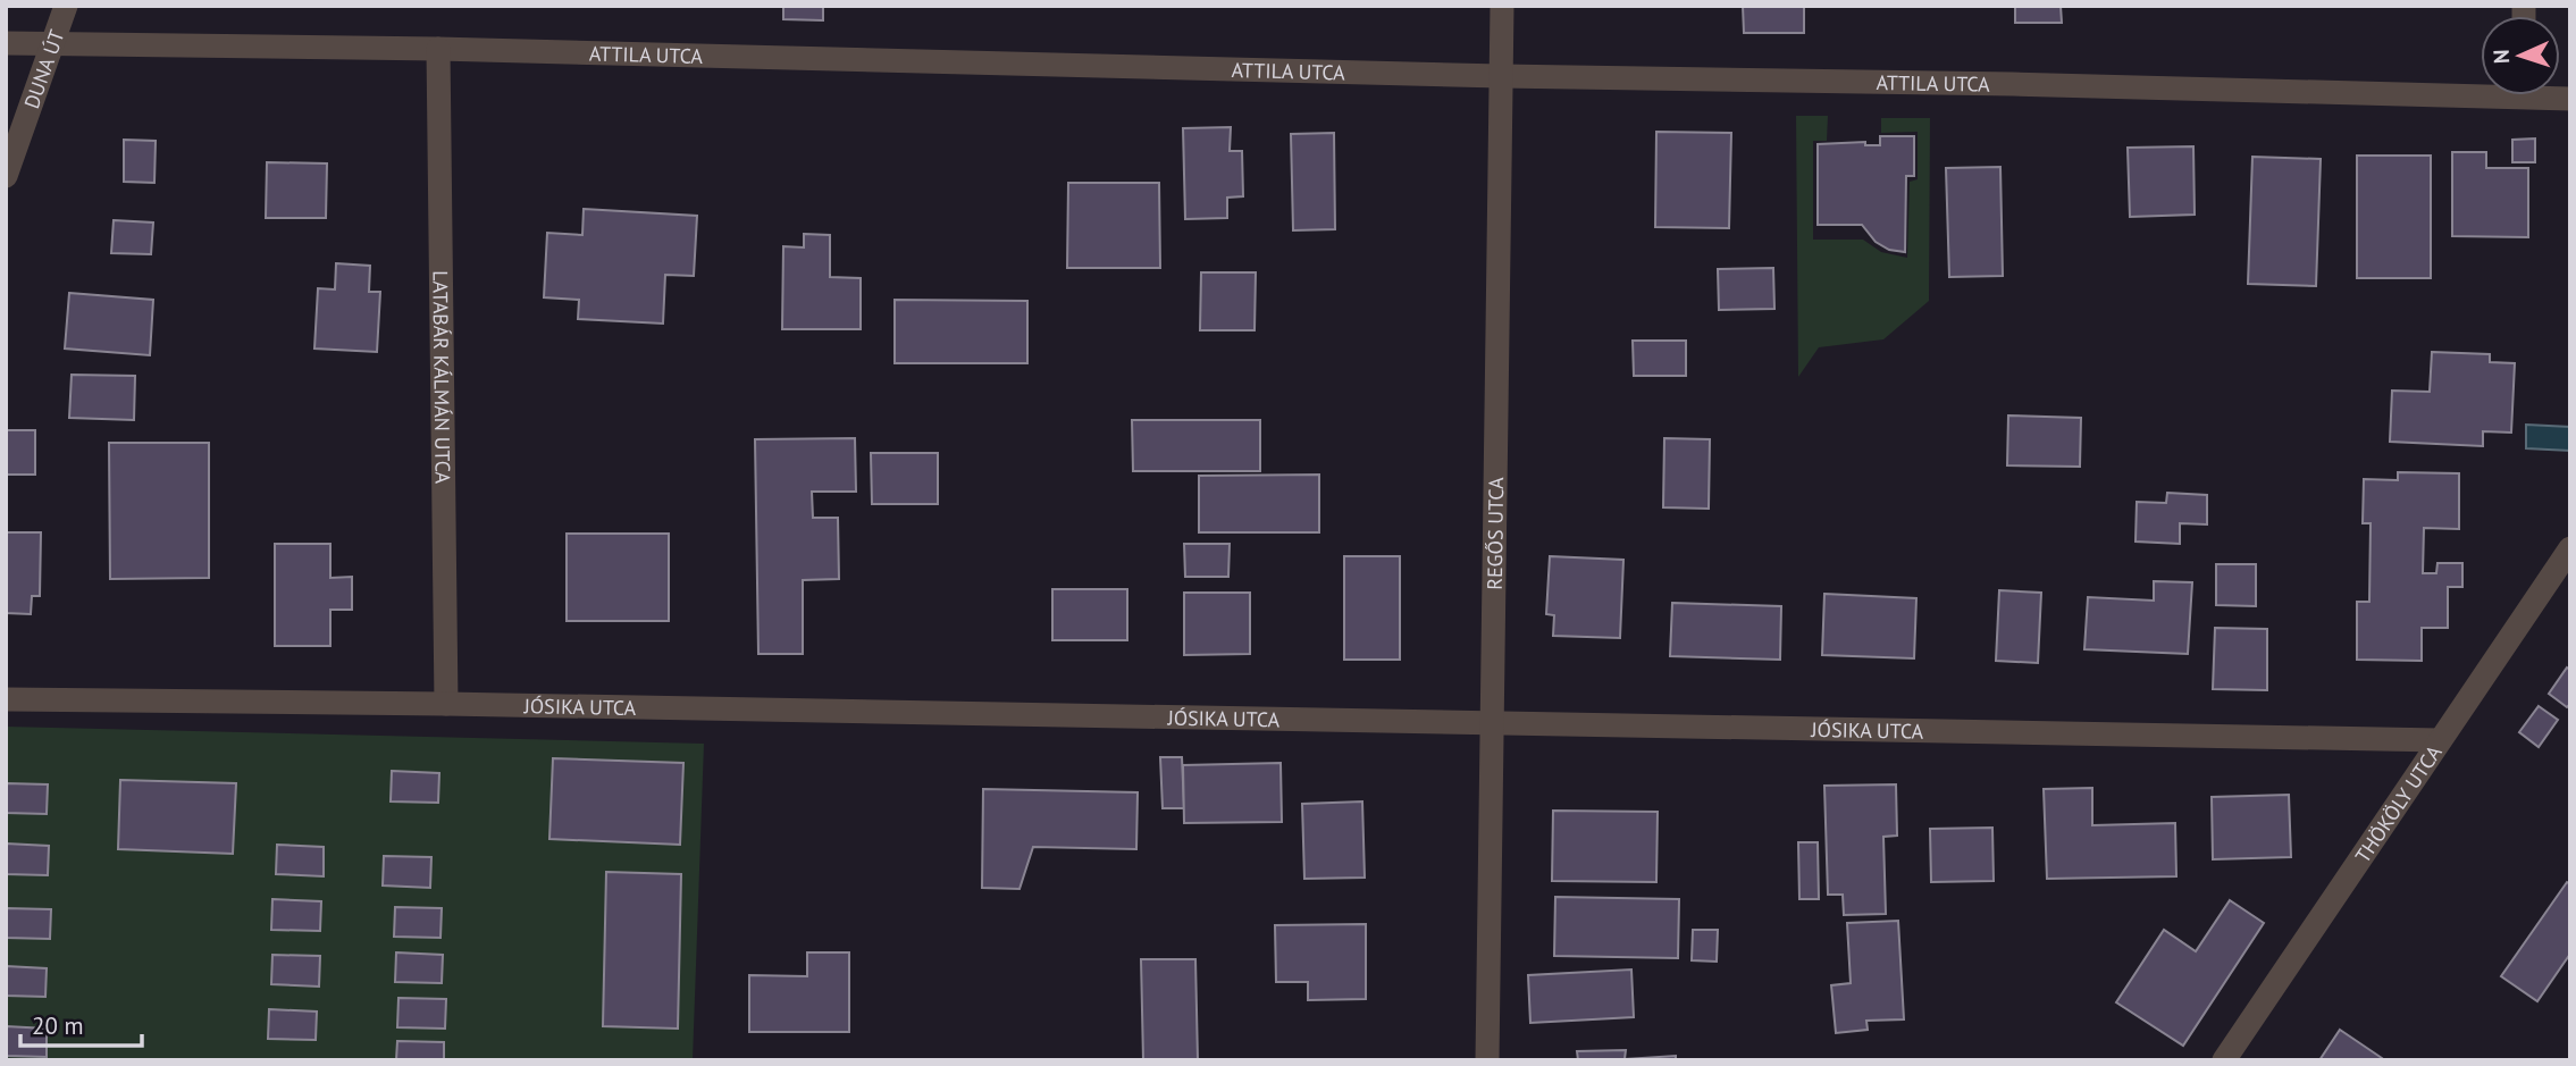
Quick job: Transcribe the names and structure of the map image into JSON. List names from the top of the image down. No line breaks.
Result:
{"streets":{"street":["ATTILA UTCA","DUNA ÚT","LATABÁR KÁLMÁN UTCA","REGŐS UTCA","JÓSIKA UTCA","THÖKÖLY UTCA"]},"crossings":[["ATTILA UTCA","DUNA ÚT"],["ATTILA UTCA","LATABÁR KÁLMÁN UTCA"],["ATTILA UTCA","REGŐS UTCA"],["LATABÁR KÁLMÁN UTCA","JÓSIKA UTCA"],["REGŐS UTCA","JÓSIKA UTCA"],["JÓSIKA UTCA","THÖKÖLY UTCA"]],"scale_bar":"20 m","north":"left"}
